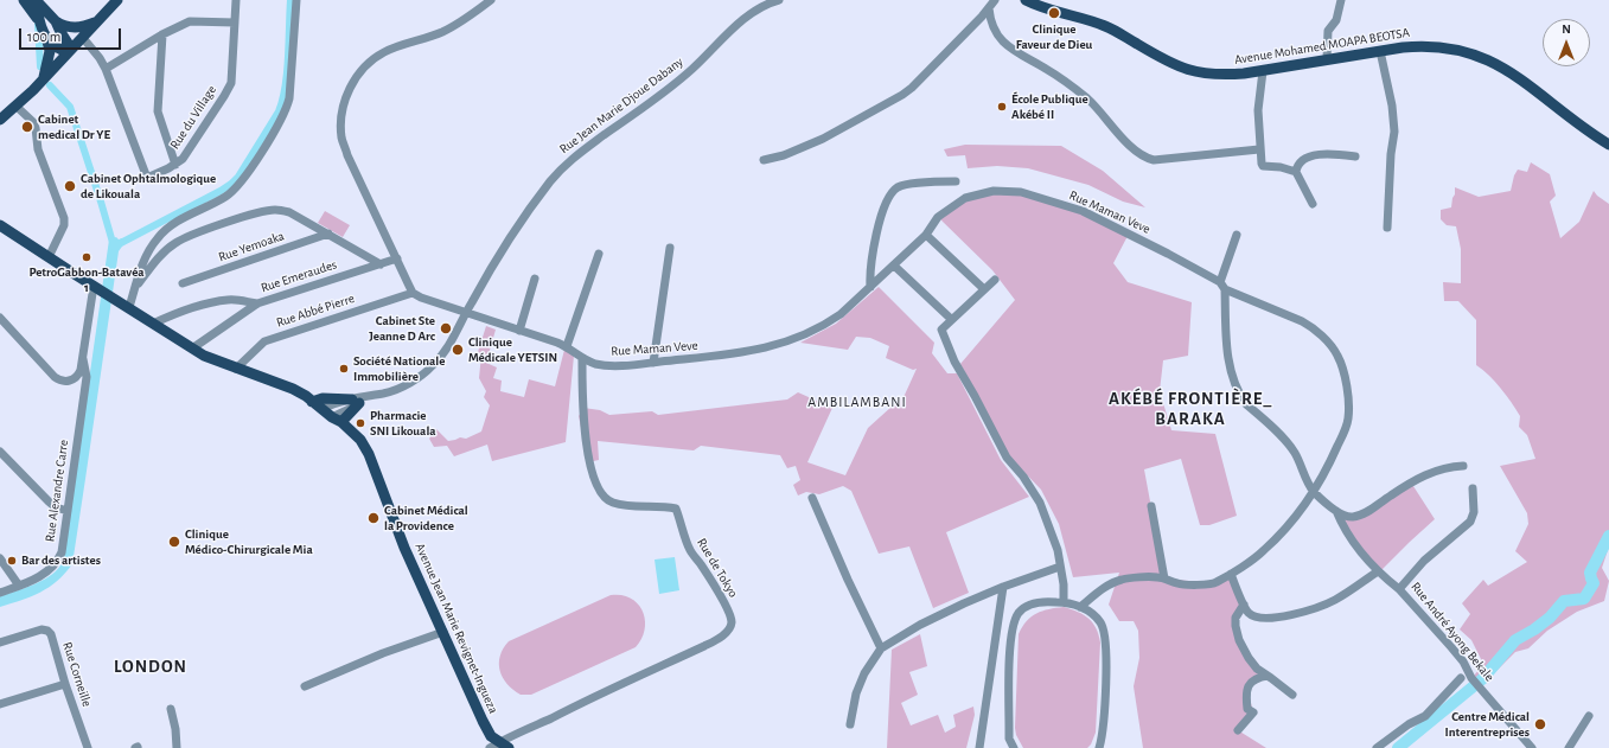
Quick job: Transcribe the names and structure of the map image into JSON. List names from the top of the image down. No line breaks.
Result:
{"streets":{"main road":["Avenue Mohamed MOAPA BEOTSA","Avenue Jean Marie Revignet-Ingueza"],"street":["Rue Jean Marie Djoue Dabany","Rue du Village","Rue Maman Veve","Rue Yemoaka","Rue Emeraudes","Rue Abbé Pierre","Rue Alexandre Carre","Rue de Tokyo","Rue André Ayong Bekale","Rue Corneille"]},"crossings":[["Rue Jean Marie Djoue Dabany","Rue Maman Veve"],["Rue Maman Veve","Rue Abbé Pierre"],["Rue Maman Veve","Rue de Tokyo"],["Rue Emeraudes","Avenue Jean Marie Revignet-Ingueza"],["Rue Abbé Pierre","Avenue Jean Marie Revignet-Ingueza"],["Rue de Tokyo","Avenue Jean Marie Revignet-Ingueza"]],"districts":["AKÉBÉ FRONTIÈRE_ BARAKA","AMBILAMBANI","LONDON"],"places":["Clinique Faveur de Dieu","École Publique Akébé II","Cabinet medical Dr YE","Cabinet Ophtalmologique de Likouala","PetroGabbon-Batavéa 1","Cabinet Ste Jeanne D Arc","Clinique Médicale YETSIN","Société Nationale Immobilière","Pharmacie SNI Likouala","Cabinet Médical la Providence","Clinique Médico-Chirurgicale Mia","Bar des artistes","Centre Médical Interentreprises"],"scale_bar":"100 m","north":"top"}
